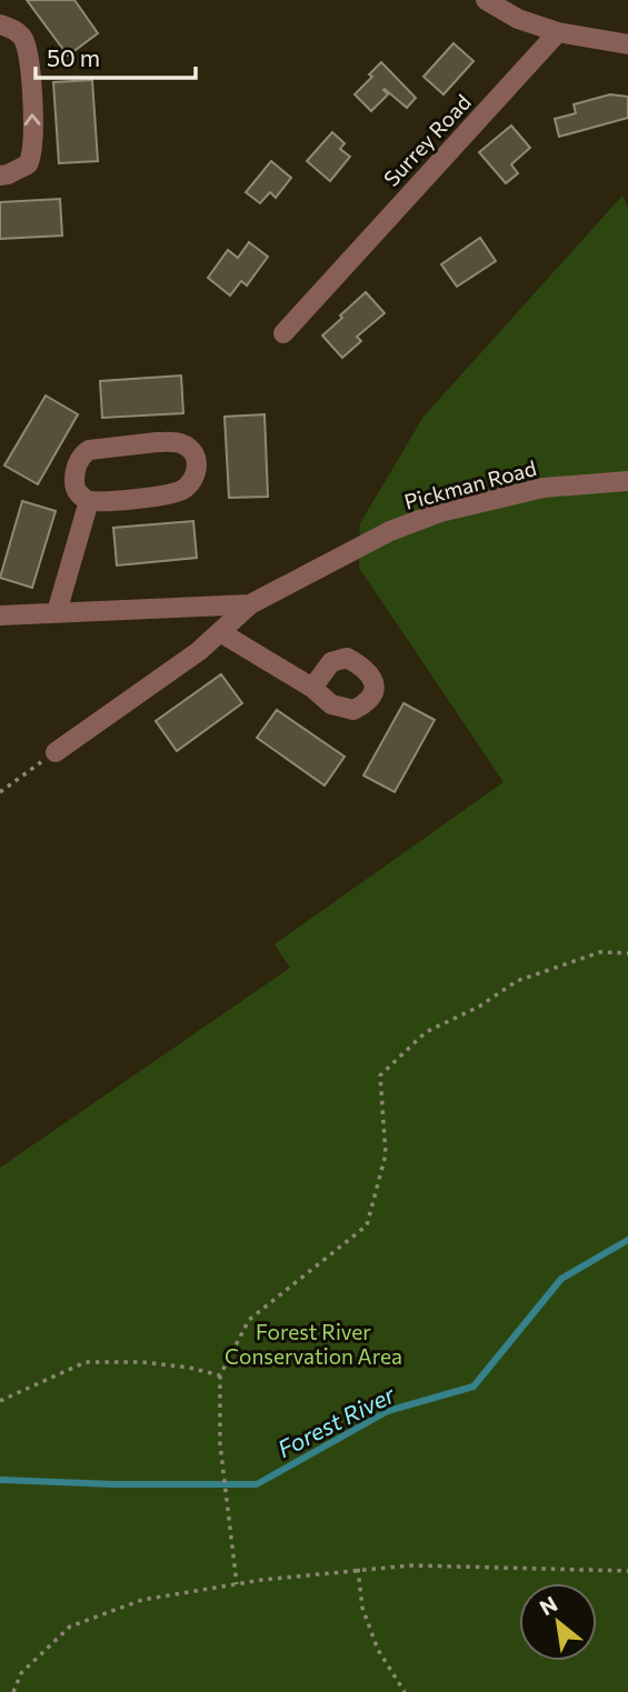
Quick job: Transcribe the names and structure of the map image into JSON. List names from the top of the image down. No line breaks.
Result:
{"streets":{"street":["Surrey Road","Pickman Road"]},"water":["Forest River"],"parks":["Forest River Conservation Area"],"scale_bar":"50 m","north":"top left"}
